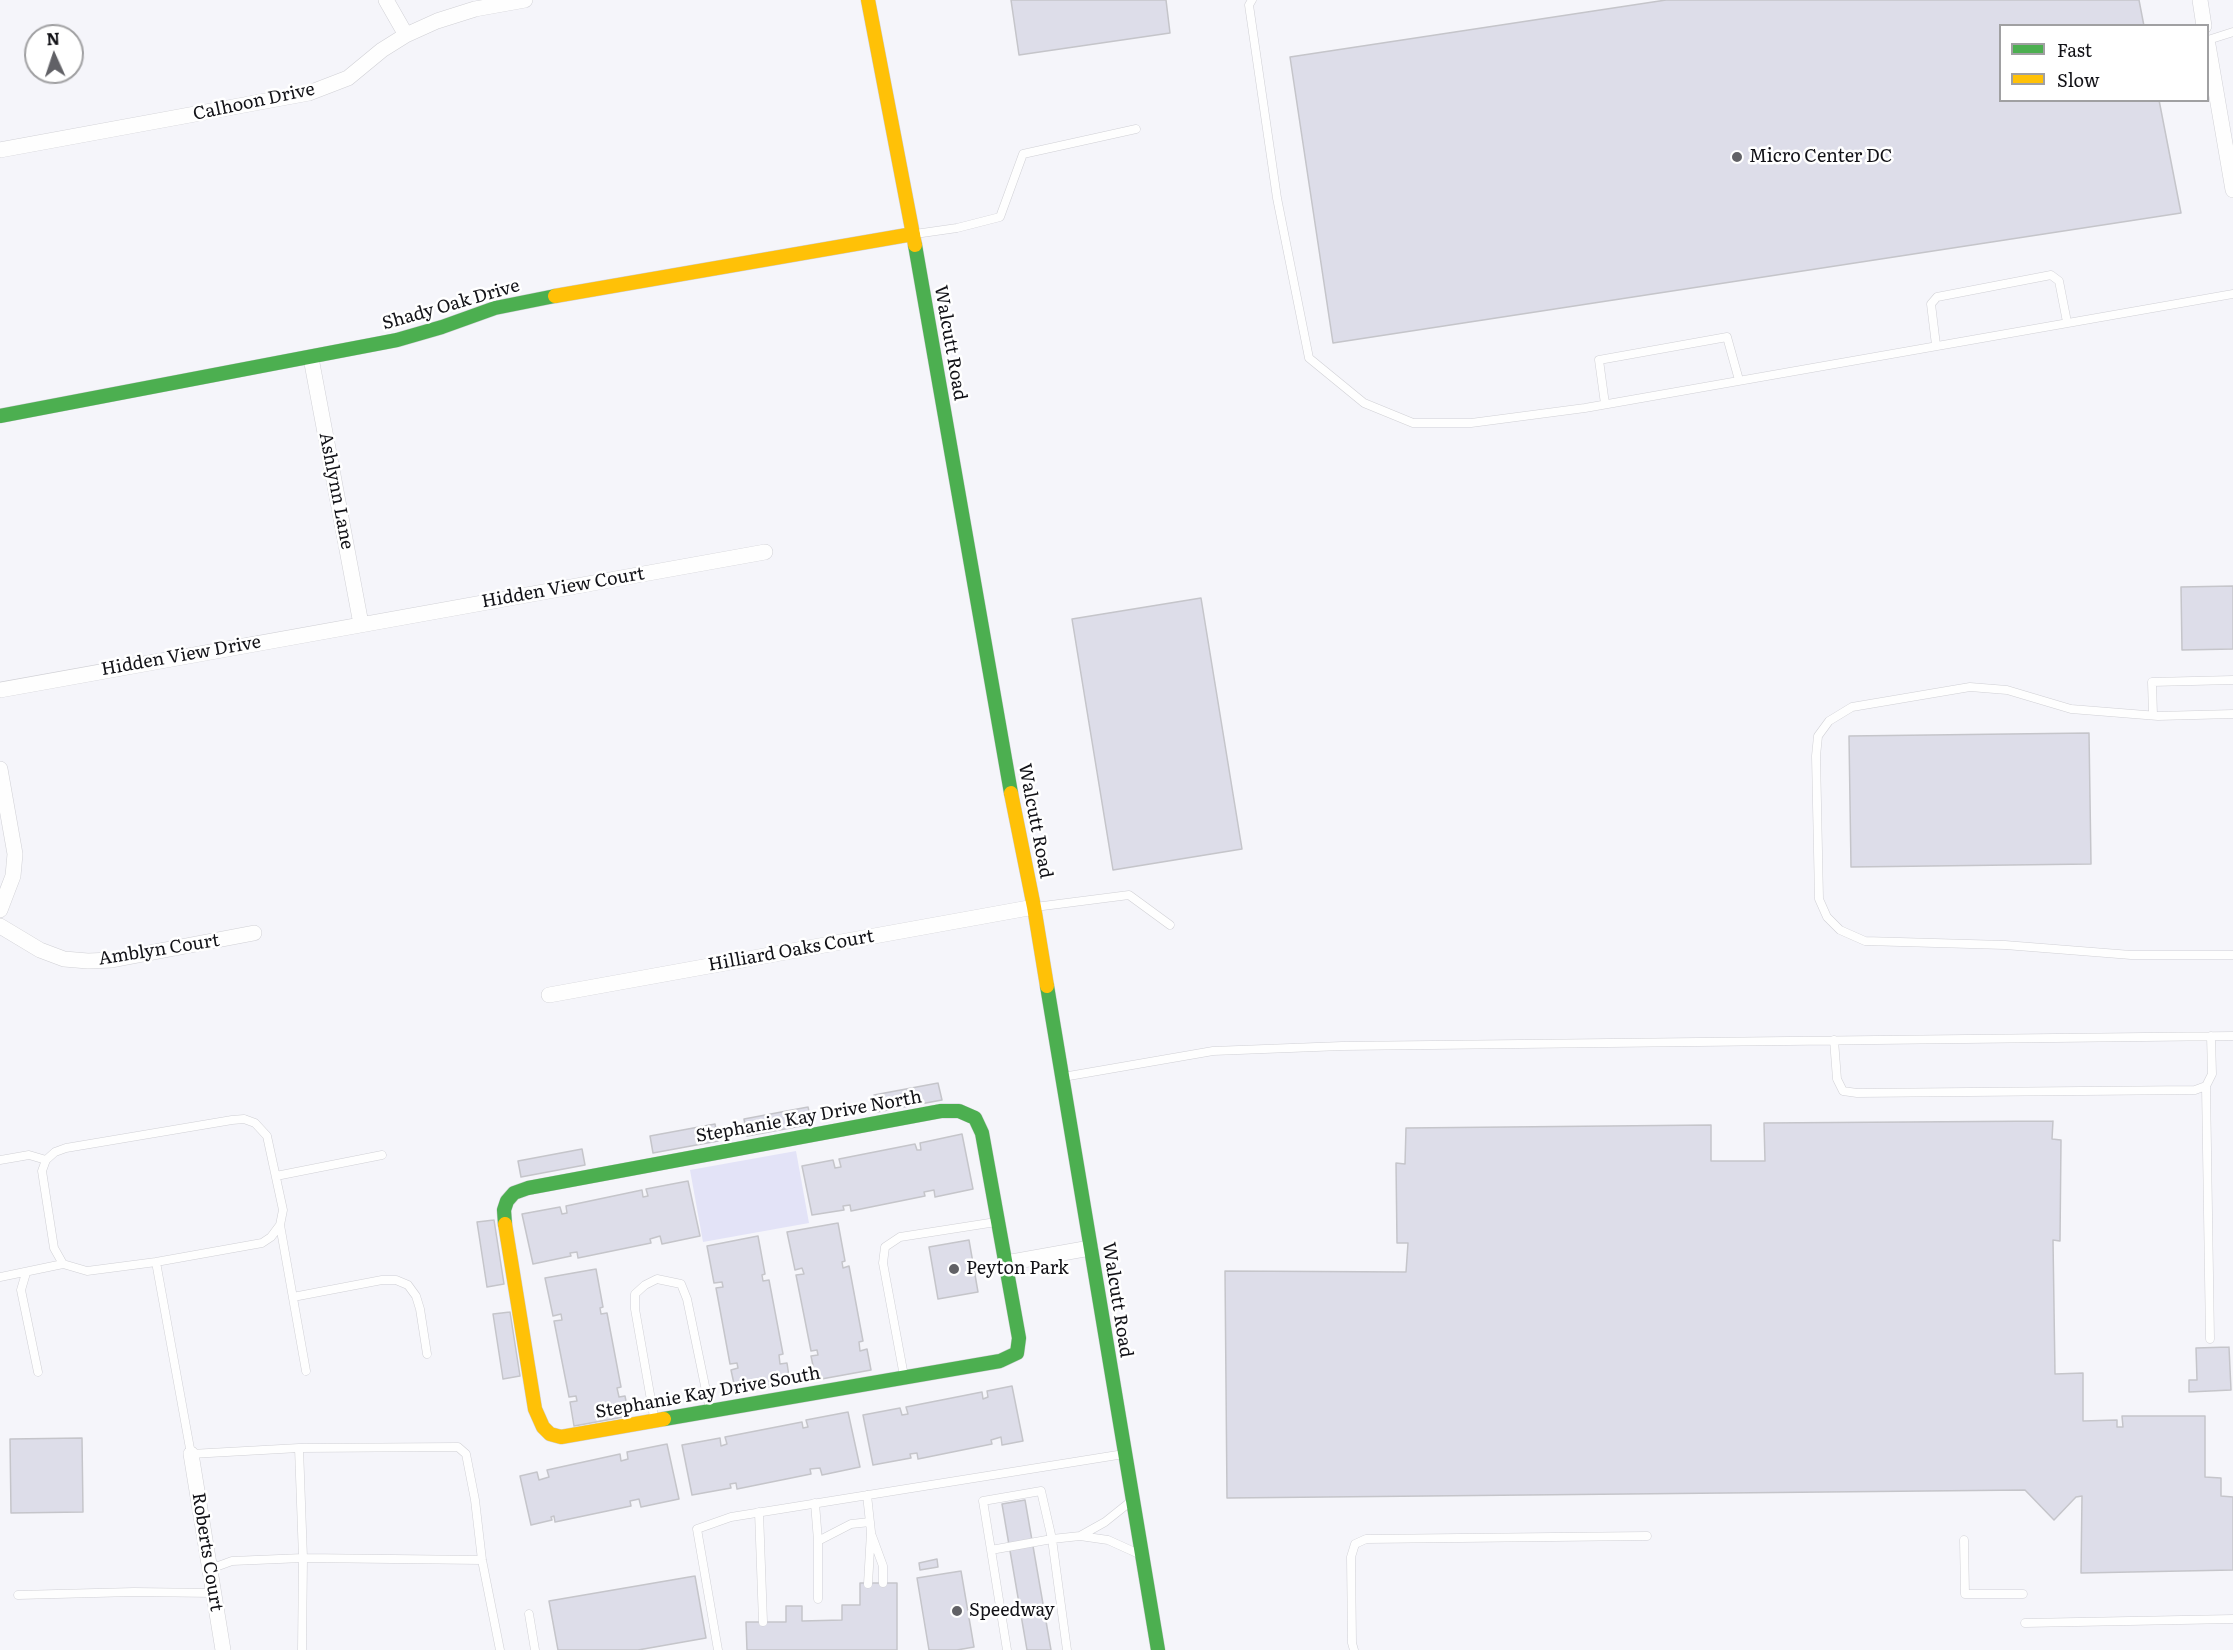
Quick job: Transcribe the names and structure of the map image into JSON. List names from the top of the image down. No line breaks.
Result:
{"streets":{"street":["Calhoon Drive","Shady Oak Drive","Walcutt Road","Ashlynn Lane","Hidden View Court","Hidden View Drive","Amblyn Court","Hilliard Oaks Court","Stephanie Kay Drive North","Stephanie Kay Drive South","Roberts Court"]},"crossings":[["Shady Oak Drive","Walcutt Road"],["Shady Oak Drive","Ashlynn Lane"],["Walcutt Road","Hilliard Oaks Court"],["Ashlynn Lane","Hidden View Court"],["Ashlynn Lane","Hidden View Drive"],["Hidden View Court","Hidden View Drive"],["Stephanie Kay Drive North","Stephanie Kay Drive South"]],"places":["Micro Center DC","Peyton Park","Speedway"],"legend":["Fast","Slow"],"north":"top"}
